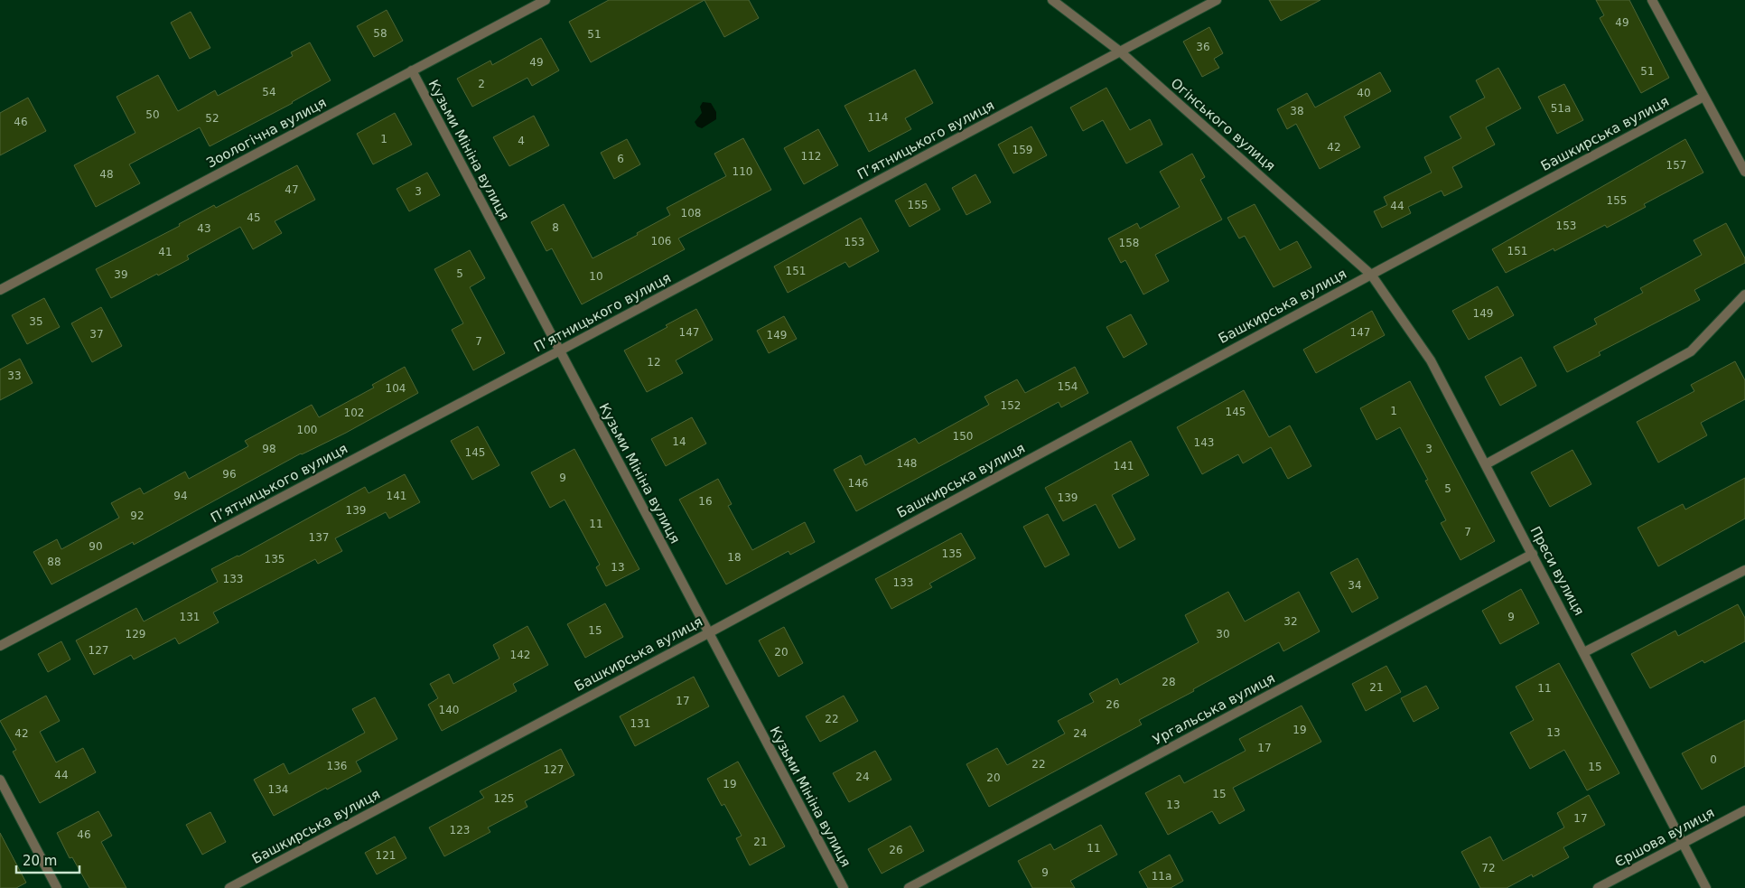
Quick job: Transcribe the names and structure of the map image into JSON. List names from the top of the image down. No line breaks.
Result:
{"streets":{"street":["Огінського вулиця","Зоологічна вулиця","Башкирська вулиця","П’ятницького вулиця","Кузьми Мініна вулиця","Преси вулиця","Ургальська вулиця","Єршова вулиця"]},"crossings":[["Огінського вулиця","Башкирська вулиця"],["Огінського вулиця","П’ятницького вулиця"],["Огінського вулиця","Преси вулиця"],["Зоологічна вулиця","Кузьми Мініна вулиця"],["Башкирська вулиця","Кузьми Мініна вулиця"],["Башкирська вулиця","Преси вулиця"],["П’ятницького вулиця","Кузьми Мініна вулиця"],["Преси вулиця","Ургальська вулиця"],["Преси вулиця","Єршова вулиця"]],"house_numbers":["49","58","51","36","49","51","2","54","40","51а","38","50","114","52","46","1","4","42","159","112","6","157","110","48","47","3","155","155","44","108","45","153","8","43","106","153","158","151","41","151","5","39","10","149","35","147","147","37","149","7","12","33","154","104","152","1","145","102","100","150","14","143","98","3","145","148","141","96","9","146","5","94","141","139","16","139","92","11","7","137","90","135","18","135","88","13","133","133","34","131","9","32","15","129","30","127","20","142","28","21","11","17","26","140","22","131","19","13","42","24","17","0","22","136","15","127","44","24","20","19","134","15","125","13","17","123","46","21","11","26","121","72","9","11а"],"scale_bar":"20 m"}
